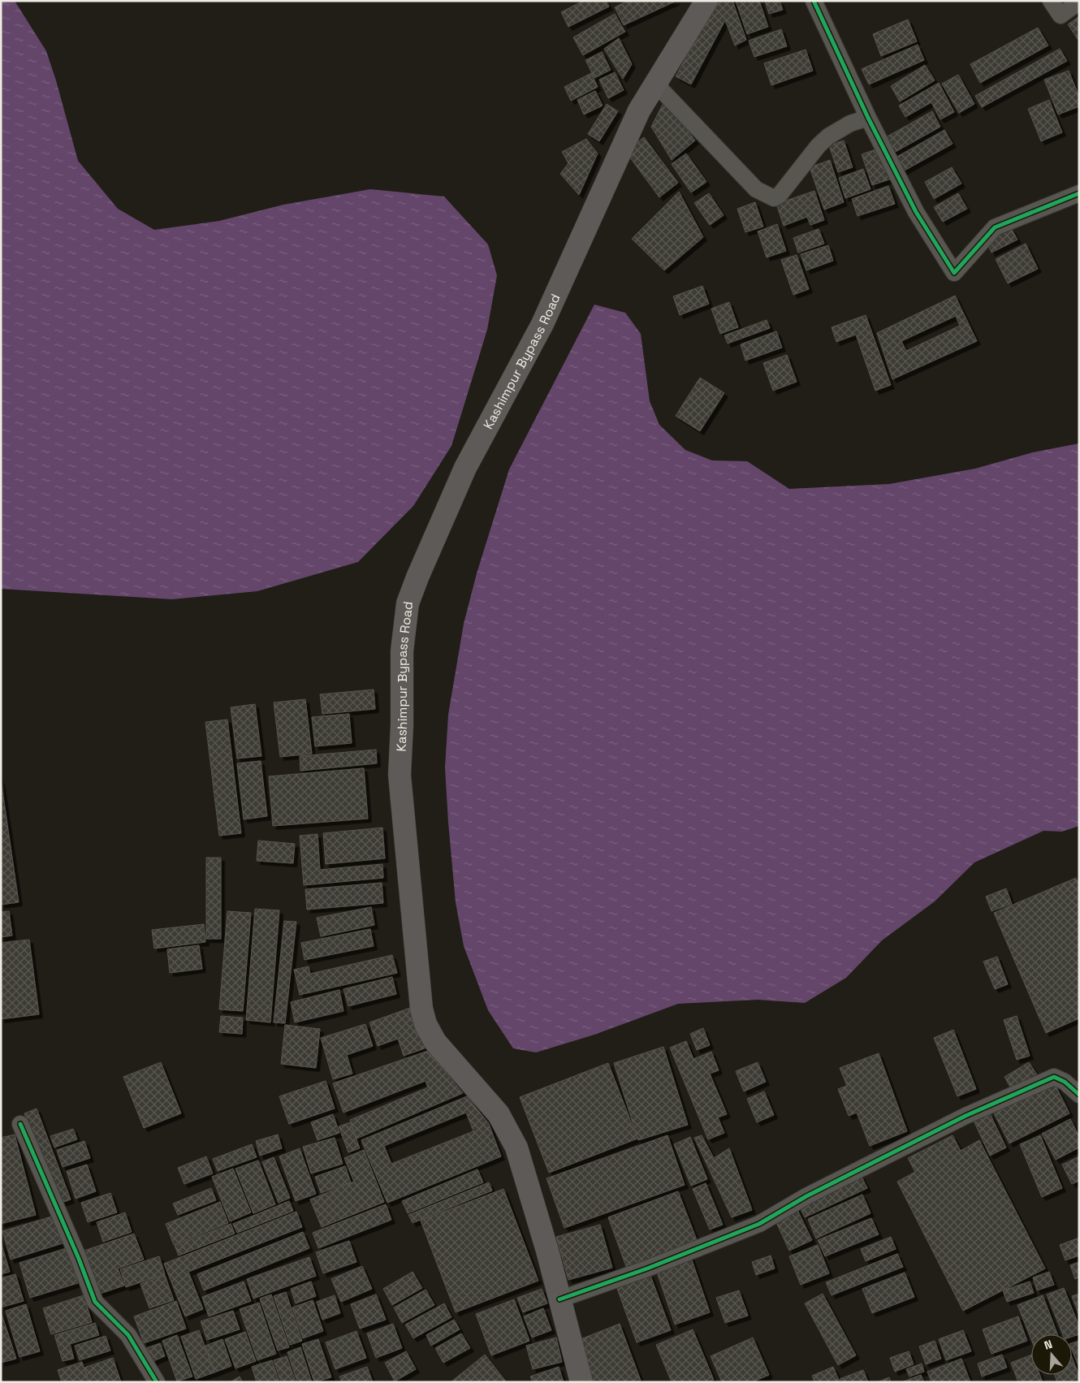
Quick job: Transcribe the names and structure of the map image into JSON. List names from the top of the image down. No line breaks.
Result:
{"streets":{"main road":["Kashimpur Bypass Road"]},"north":"top"}
